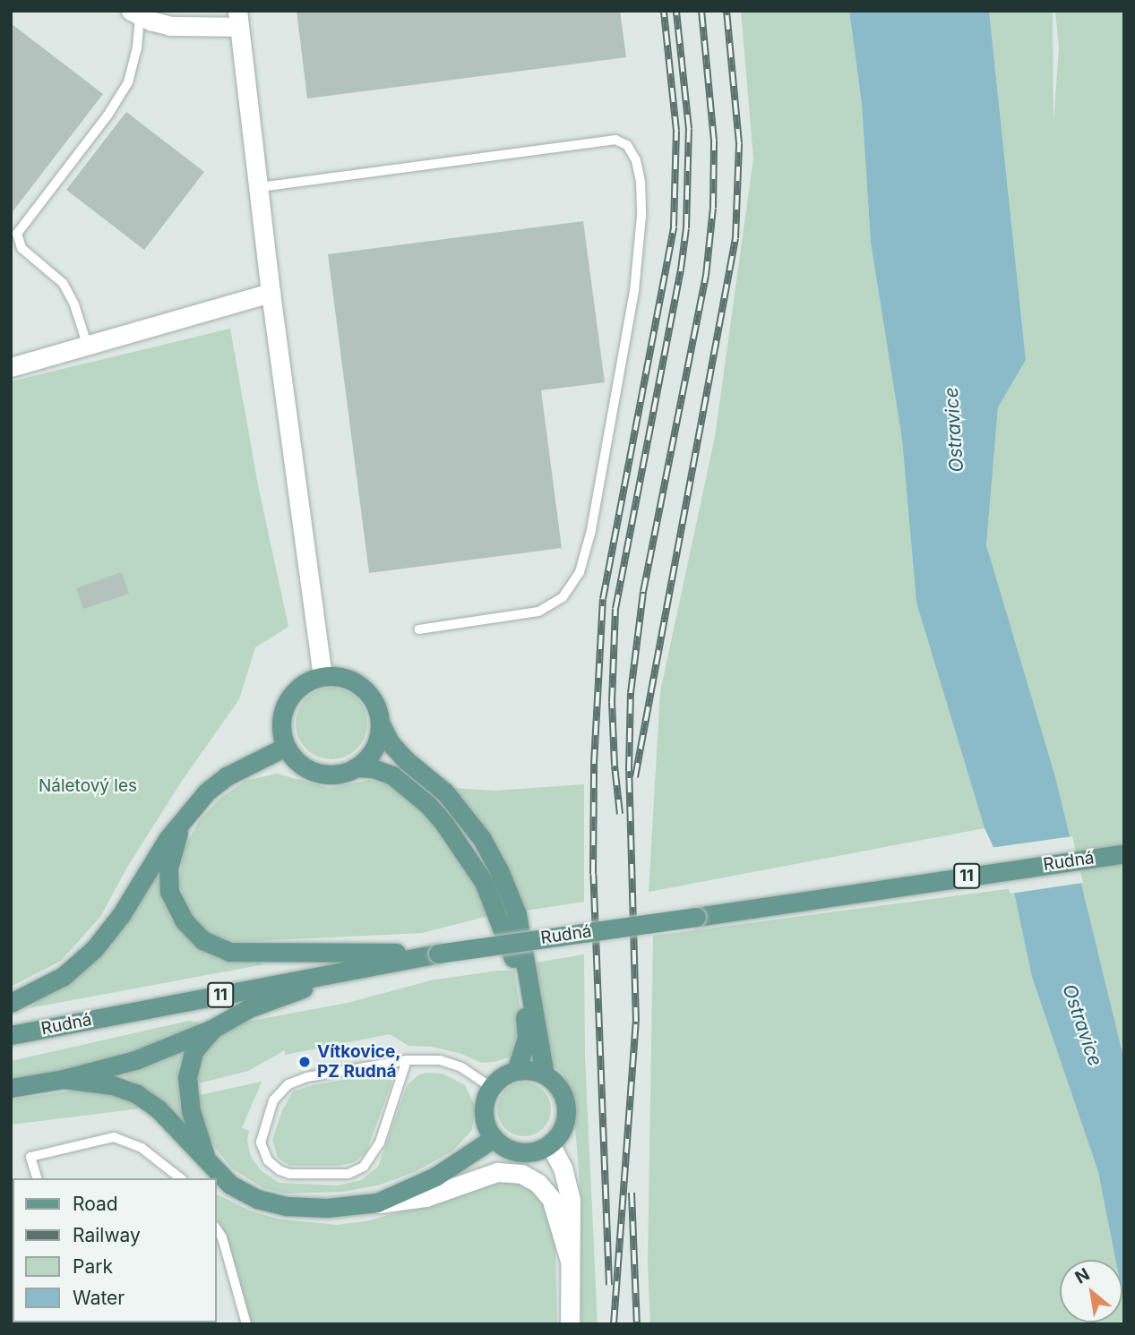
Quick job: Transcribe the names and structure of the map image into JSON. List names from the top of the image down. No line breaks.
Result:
{"streets":{"main road":["Rudná","11"]},"water":["Ostravice"],"parks":["Náletový les"],"places":["Vítkovice, PZ Rudná"],"legend":["Road","Railway","Park","Water"],"north":"top left"}
